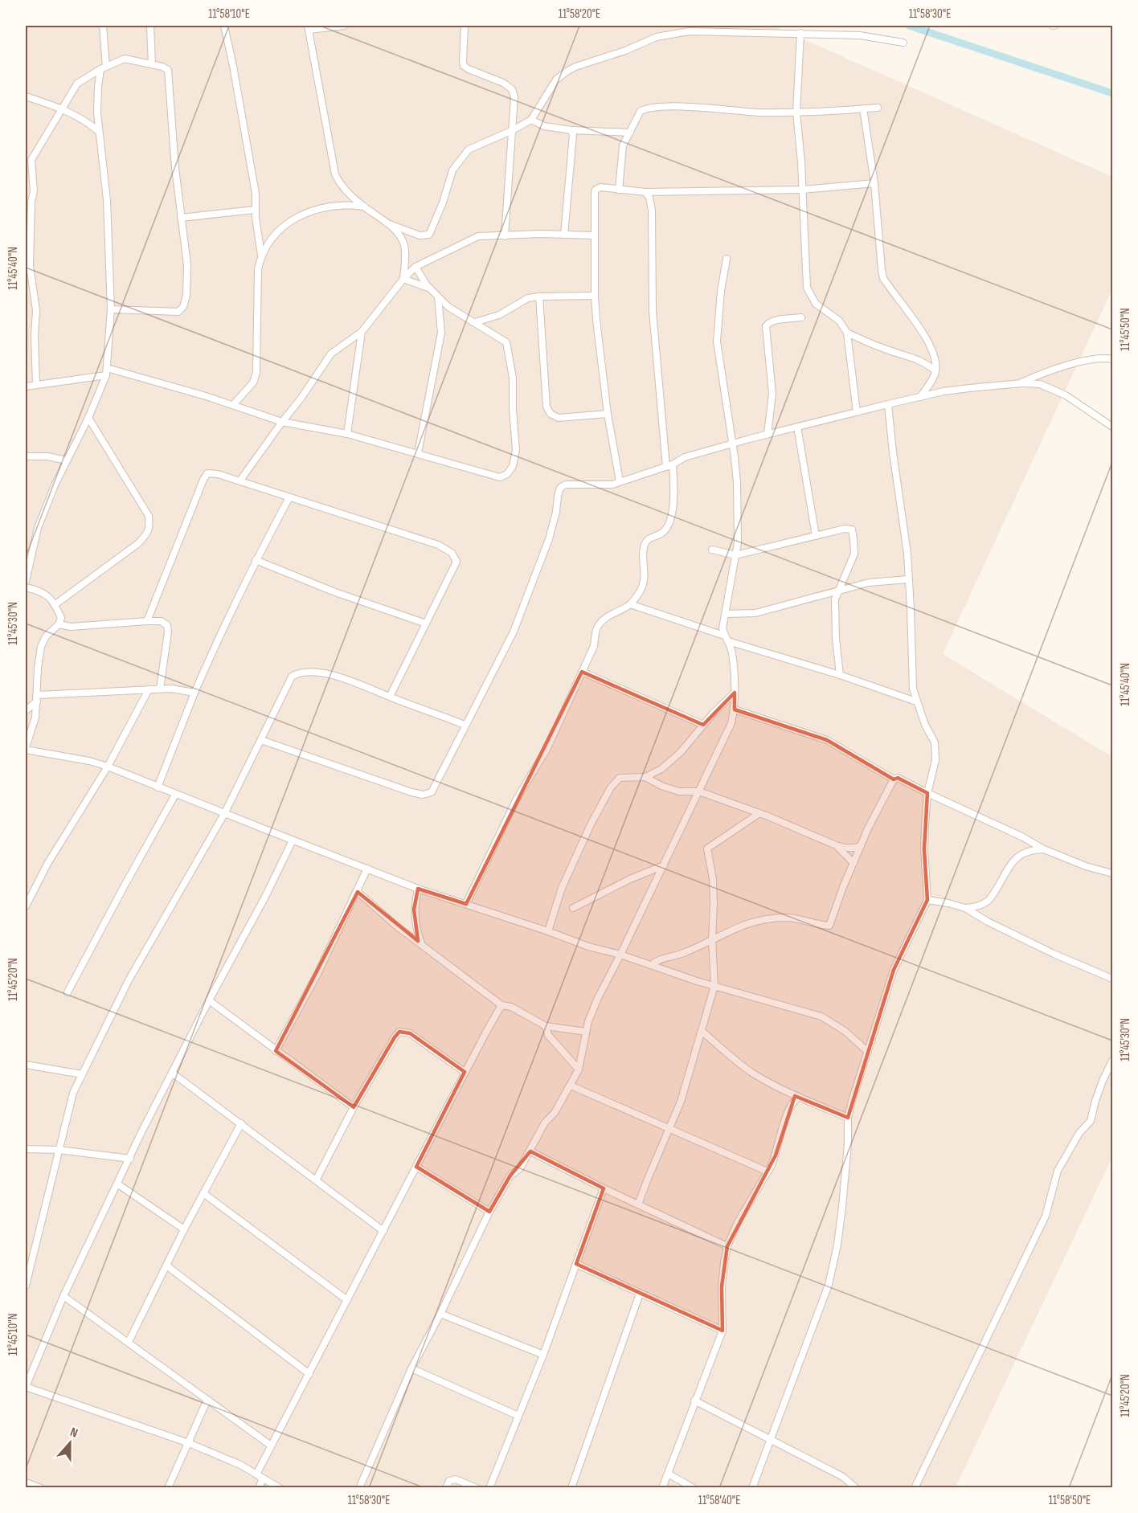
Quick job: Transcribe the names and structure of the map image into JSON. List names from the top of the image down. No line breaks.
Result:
{"north":"top","coordinates":["11°58'10\"E","11°58'20\"E","11°58'30\"E","11°45'40\"N","11°45'50\"N","11°45'30\"N","11°45'20\"N","11°45'10\"N","11°58'40\"E","11°58'50\"E"]}
